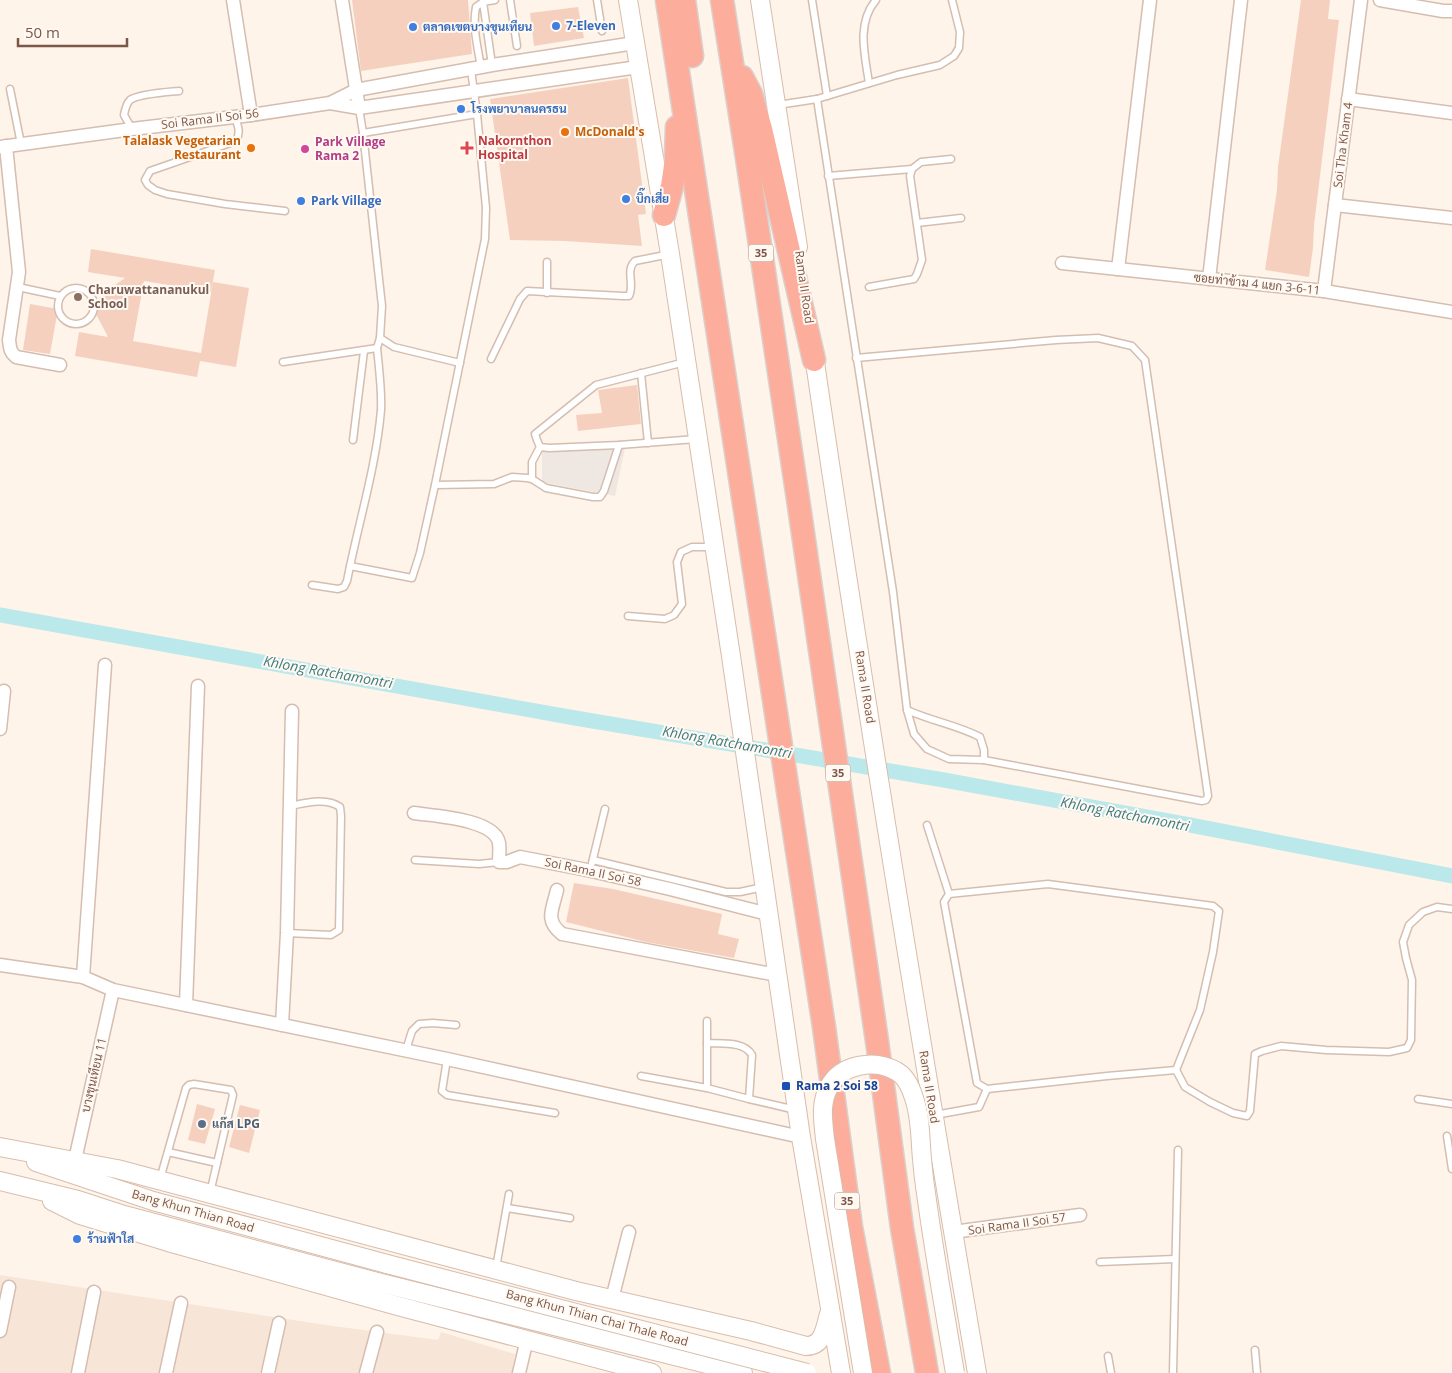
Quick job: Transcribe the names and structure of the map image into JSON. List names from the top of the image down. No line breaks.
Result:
{"streets":{"highway":["35"],"main road":["Rama II Road","Bang Khun Thian Road","Bang Khun Thian Chai Thale Road"],"street":["Soi Rama II Soi 56","Soi Tha Kham 4","ซอยท่าข้าม 4 แยก 3-6-11","Soi Rama II Soi 58","บางขุนเทียน 11","Soi Rama II Soi 57"]},"crossings":[["Soi Tha Kham 4","ซอยท่าข้าม 4 แยก 3-6-11"],["Rama II Road","Soi Rama II Soi 57"],["Bang Khun Thian Road","Bang Khun Thian Chai Thale Road"]],"water":["Khlong Ratchamontri"],"places":{"other":["7-Eleven","ตลาดเขตบางขุนเทียน","โรงพยาบาลนครธน","McDonald's","Talalask Vegetarian Restaurant","Park Village Rama 2","บิ๊กเสี่ย","Park Village","Charuwattananukul School","แก๊ส LPG","ร้านฟ้าใส"],"health":["Nakornthon Hospital"],"transit":["Rama 2 Soi 58"]},"scale_bar":"50 m"}
